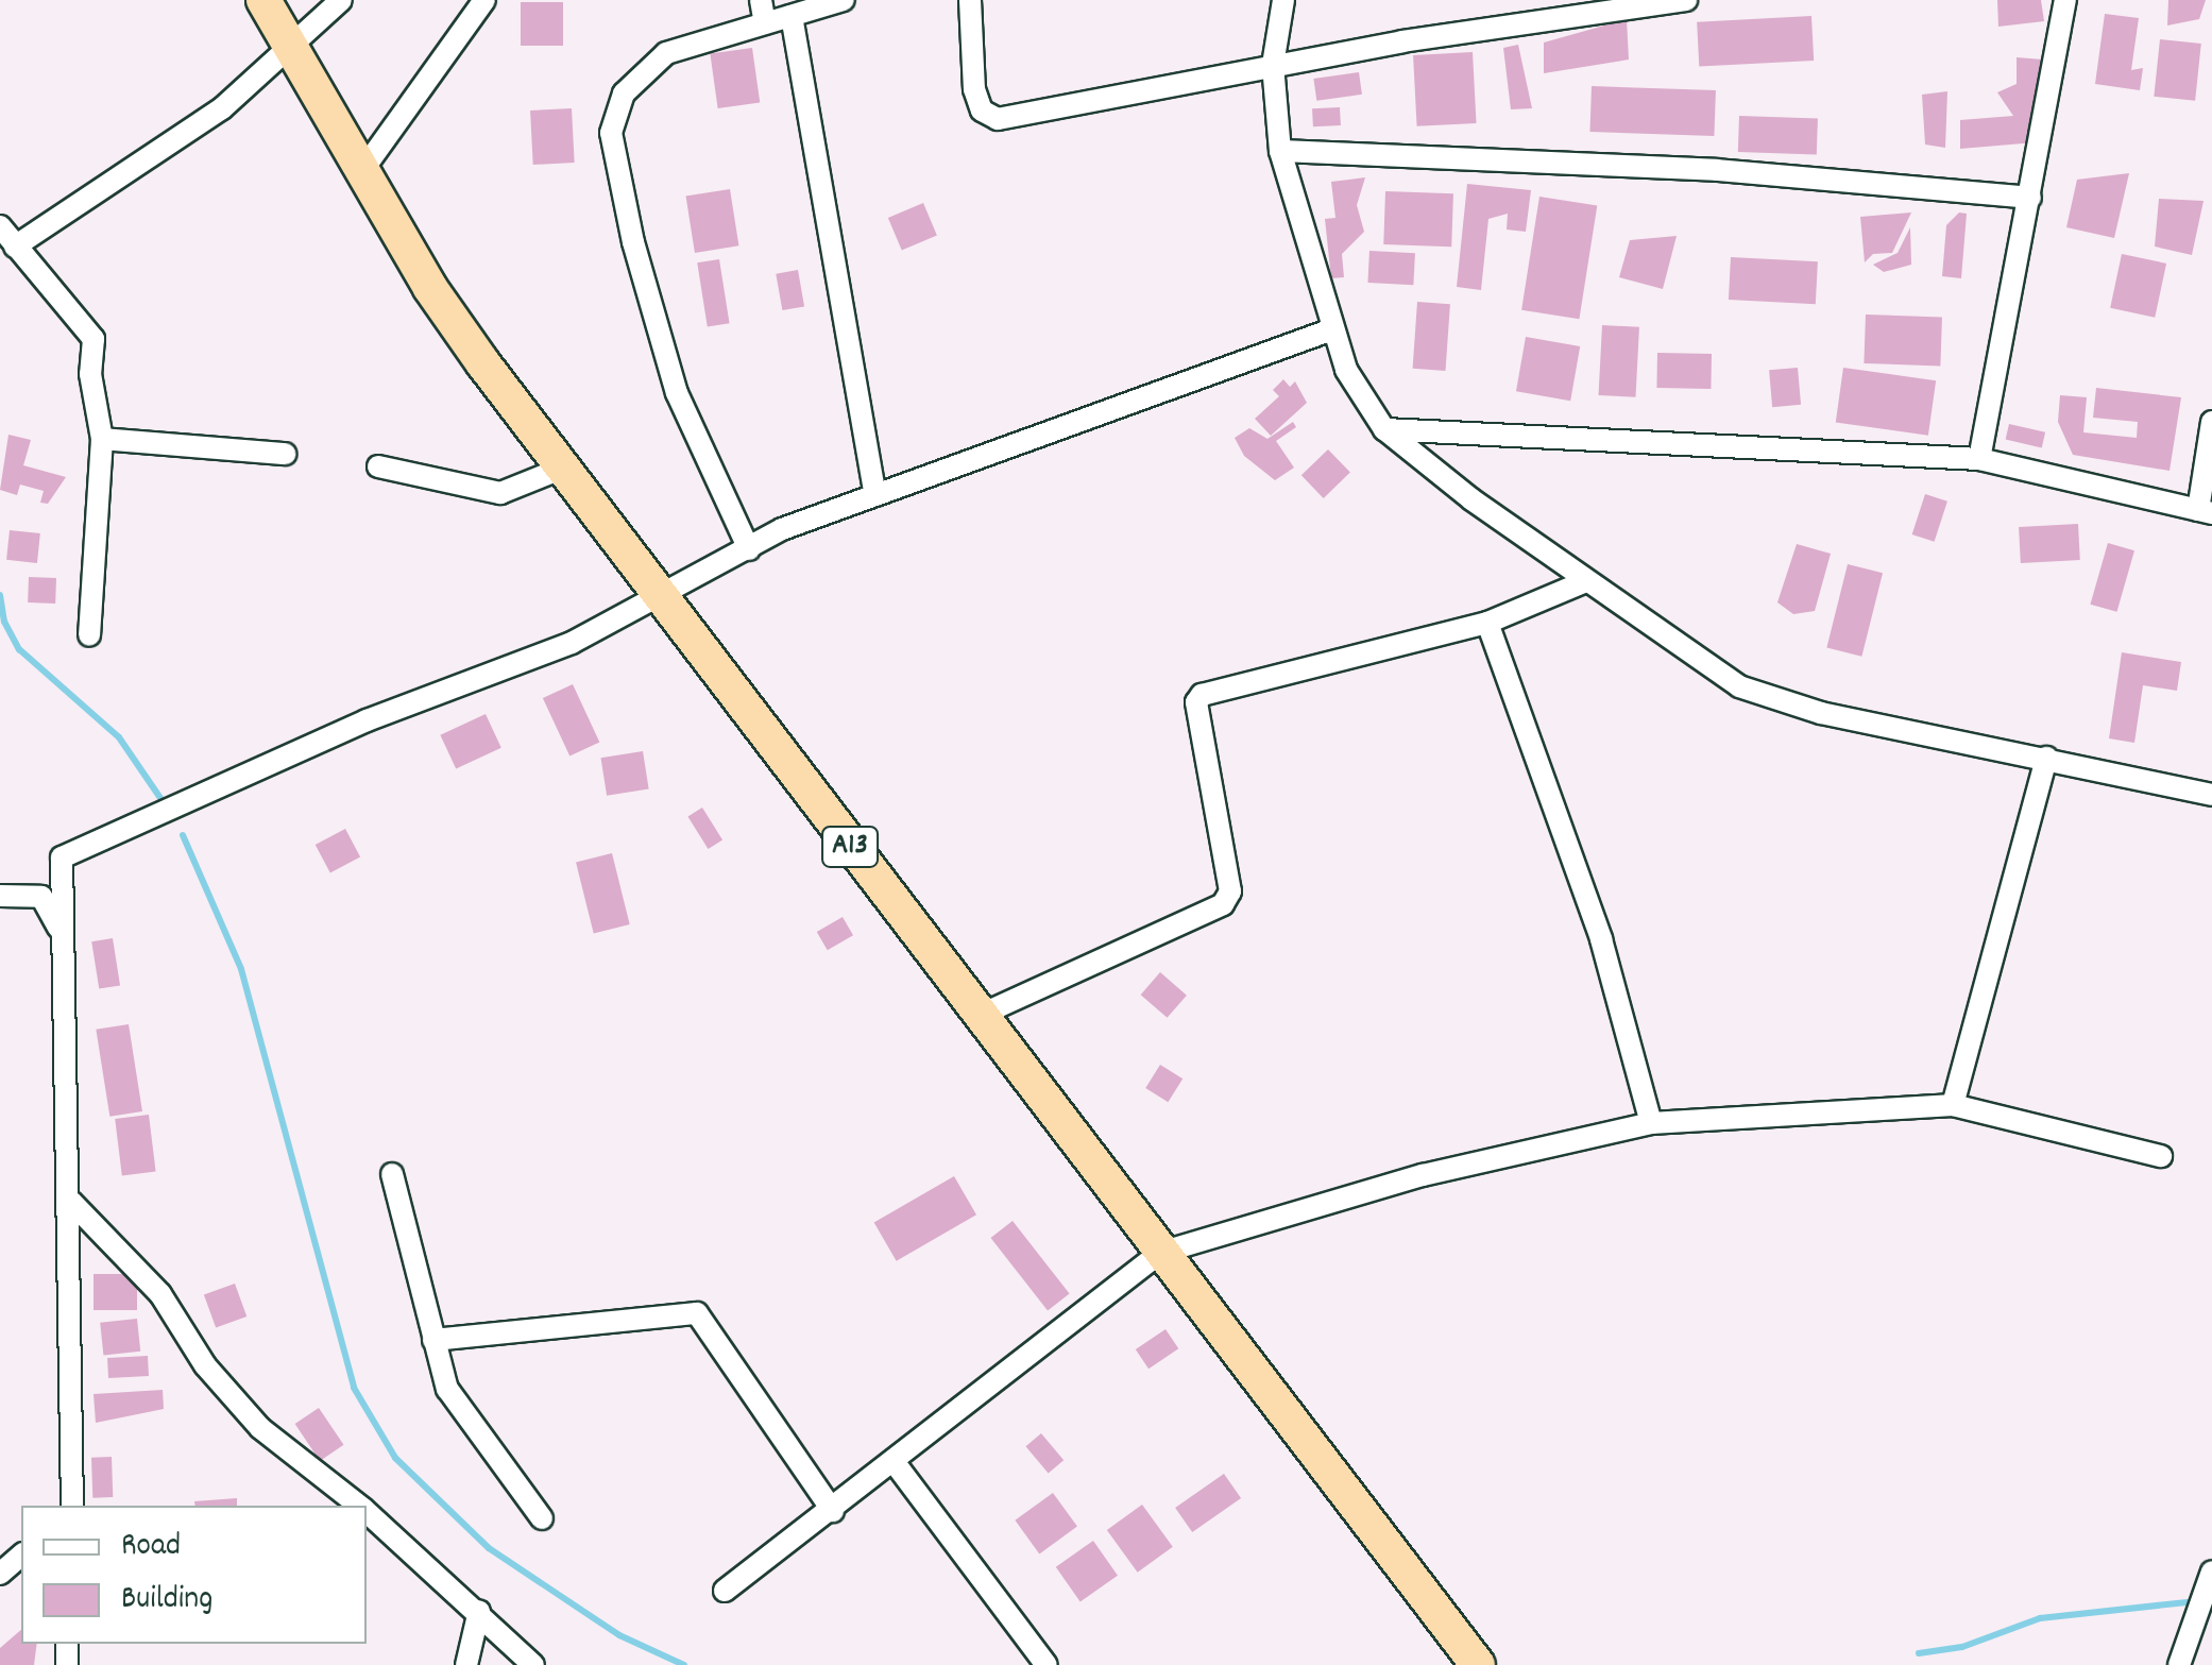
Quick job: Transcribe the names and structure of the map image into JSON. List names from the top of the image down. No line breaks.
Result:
{"streets":{"highway":["A13"]},"legend":["Road","Building"]}
